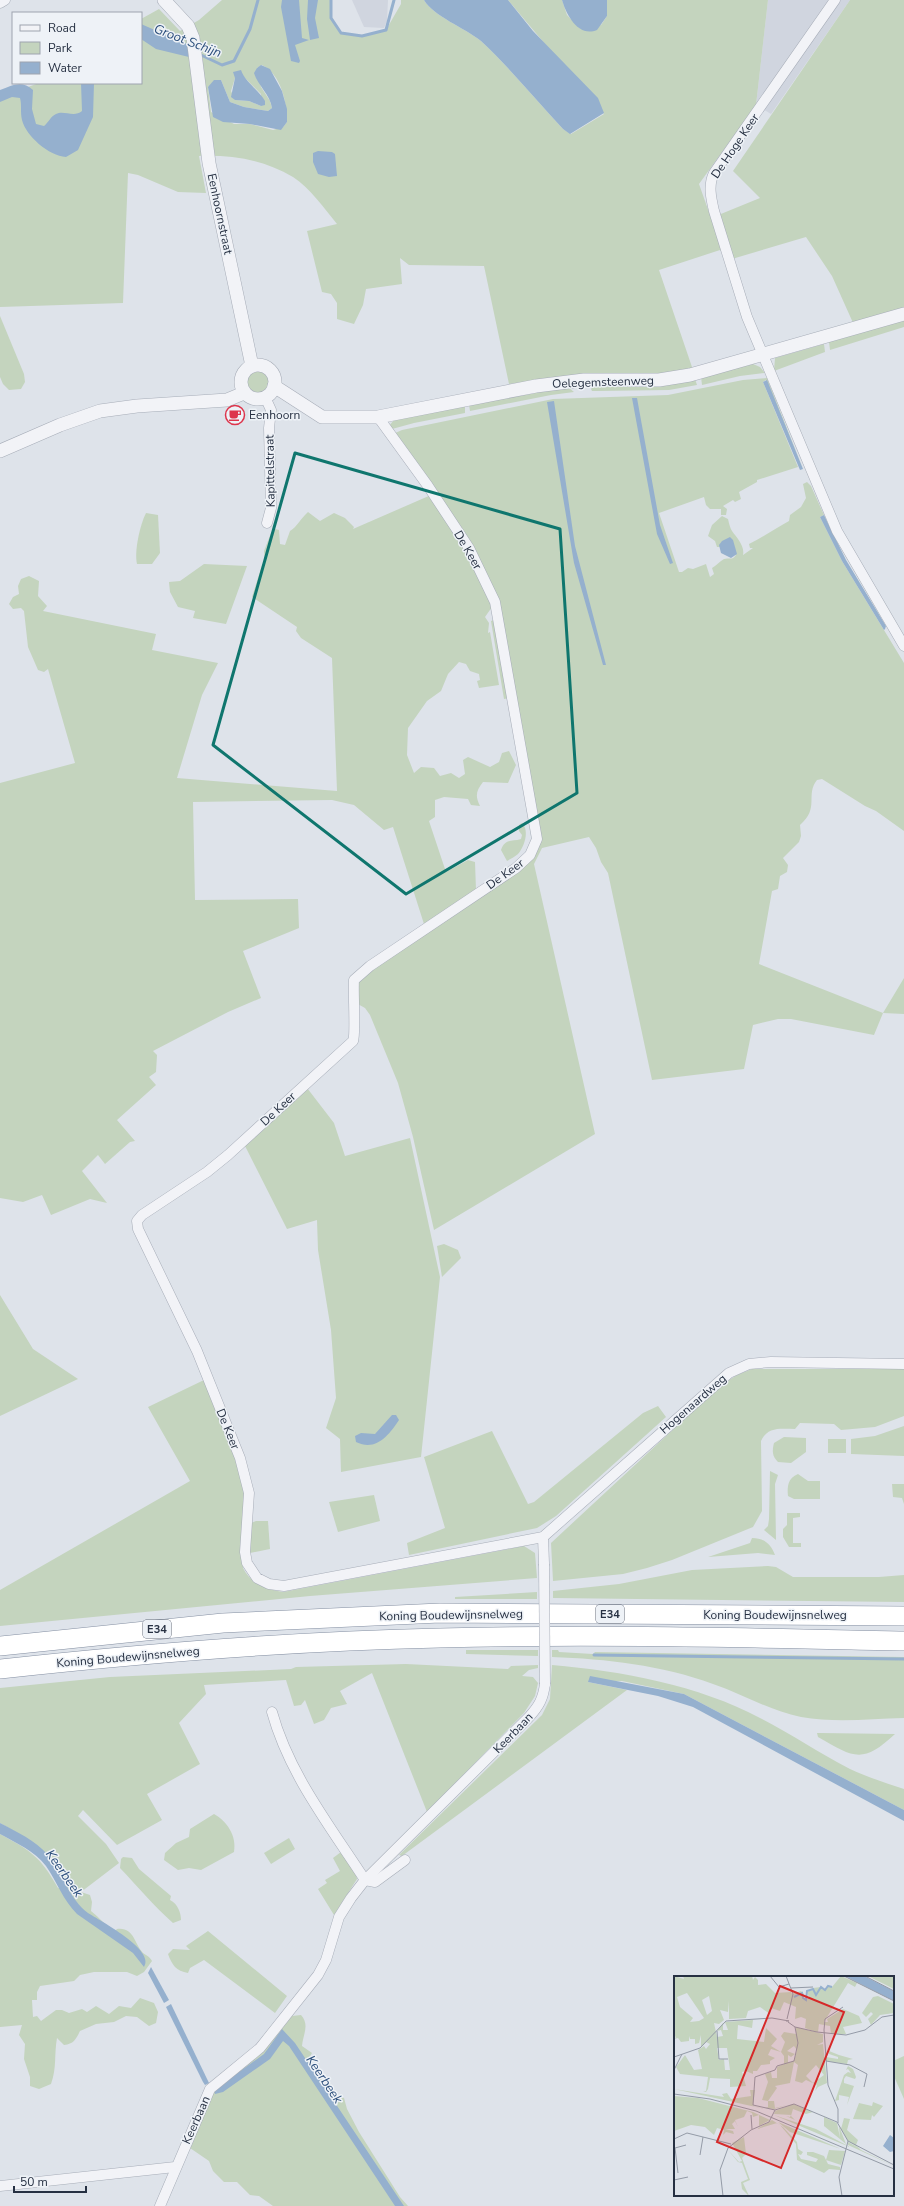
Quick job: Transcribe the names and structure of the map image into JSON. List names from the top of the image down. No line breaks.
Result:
{"streets":{"highway":["E34","Koning Boudewijnsnelweg"],"street":["De Hoge Keer","Eenhoornstraat","Oelegemsteenweg","Kapittelstraat","De Keer","Hogenaardweg","Keerbaan"]},"crossings":[["De Hoge Keer","Oelegemsteenweg"],["Eenhoornstraat","Oelegemsteenweg"],["Eenhoornstraat","Kapittelstraat"],["Oelegemsteenweg","Kapittelstraat"],["Oelegemsteenweg","De Keer"],["De Keer","Hogenaardweg"],["De Keer","Keerbaan"],["Hogenaardweg","Keerbaan"]],"water":["Groot Schijn","Keerbeek"],"places":{"cafe":["Eenhoorn"]},"legend":["Road","Park","Water"],"scale_bar":"50 m"}
